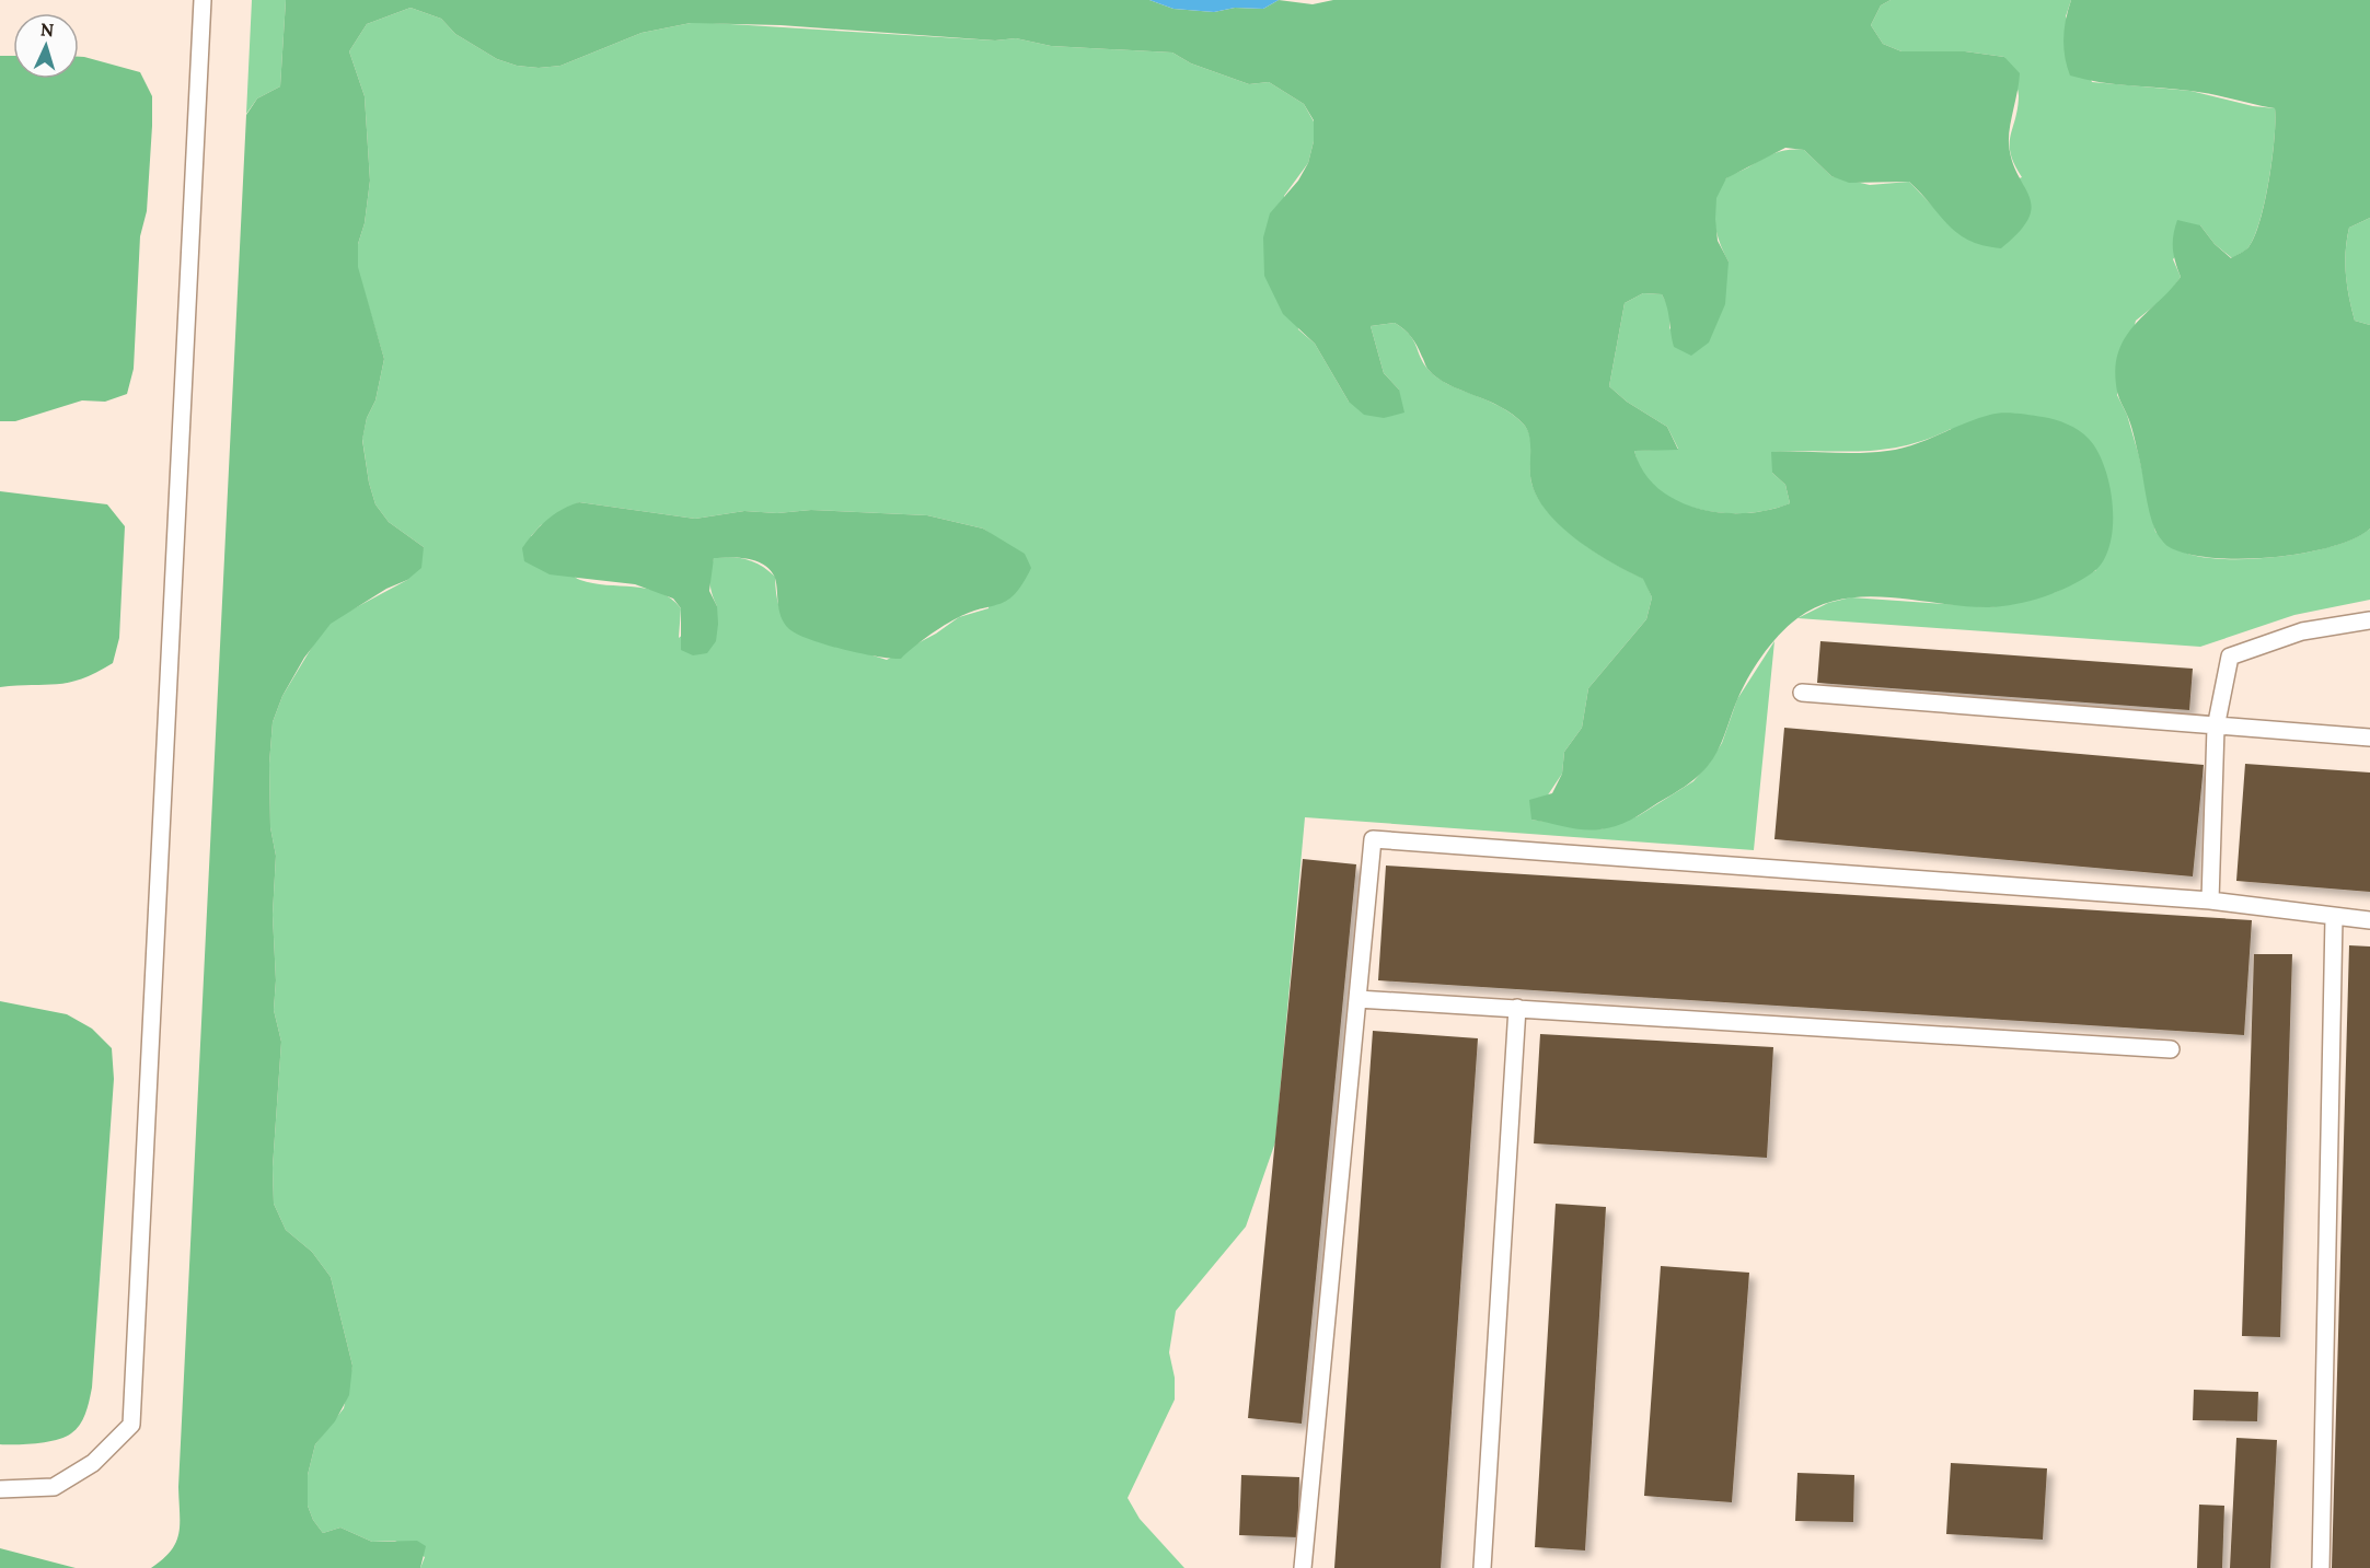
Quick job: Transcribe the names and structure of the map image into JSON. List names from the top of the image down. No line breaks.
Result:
{"north":"top"}
